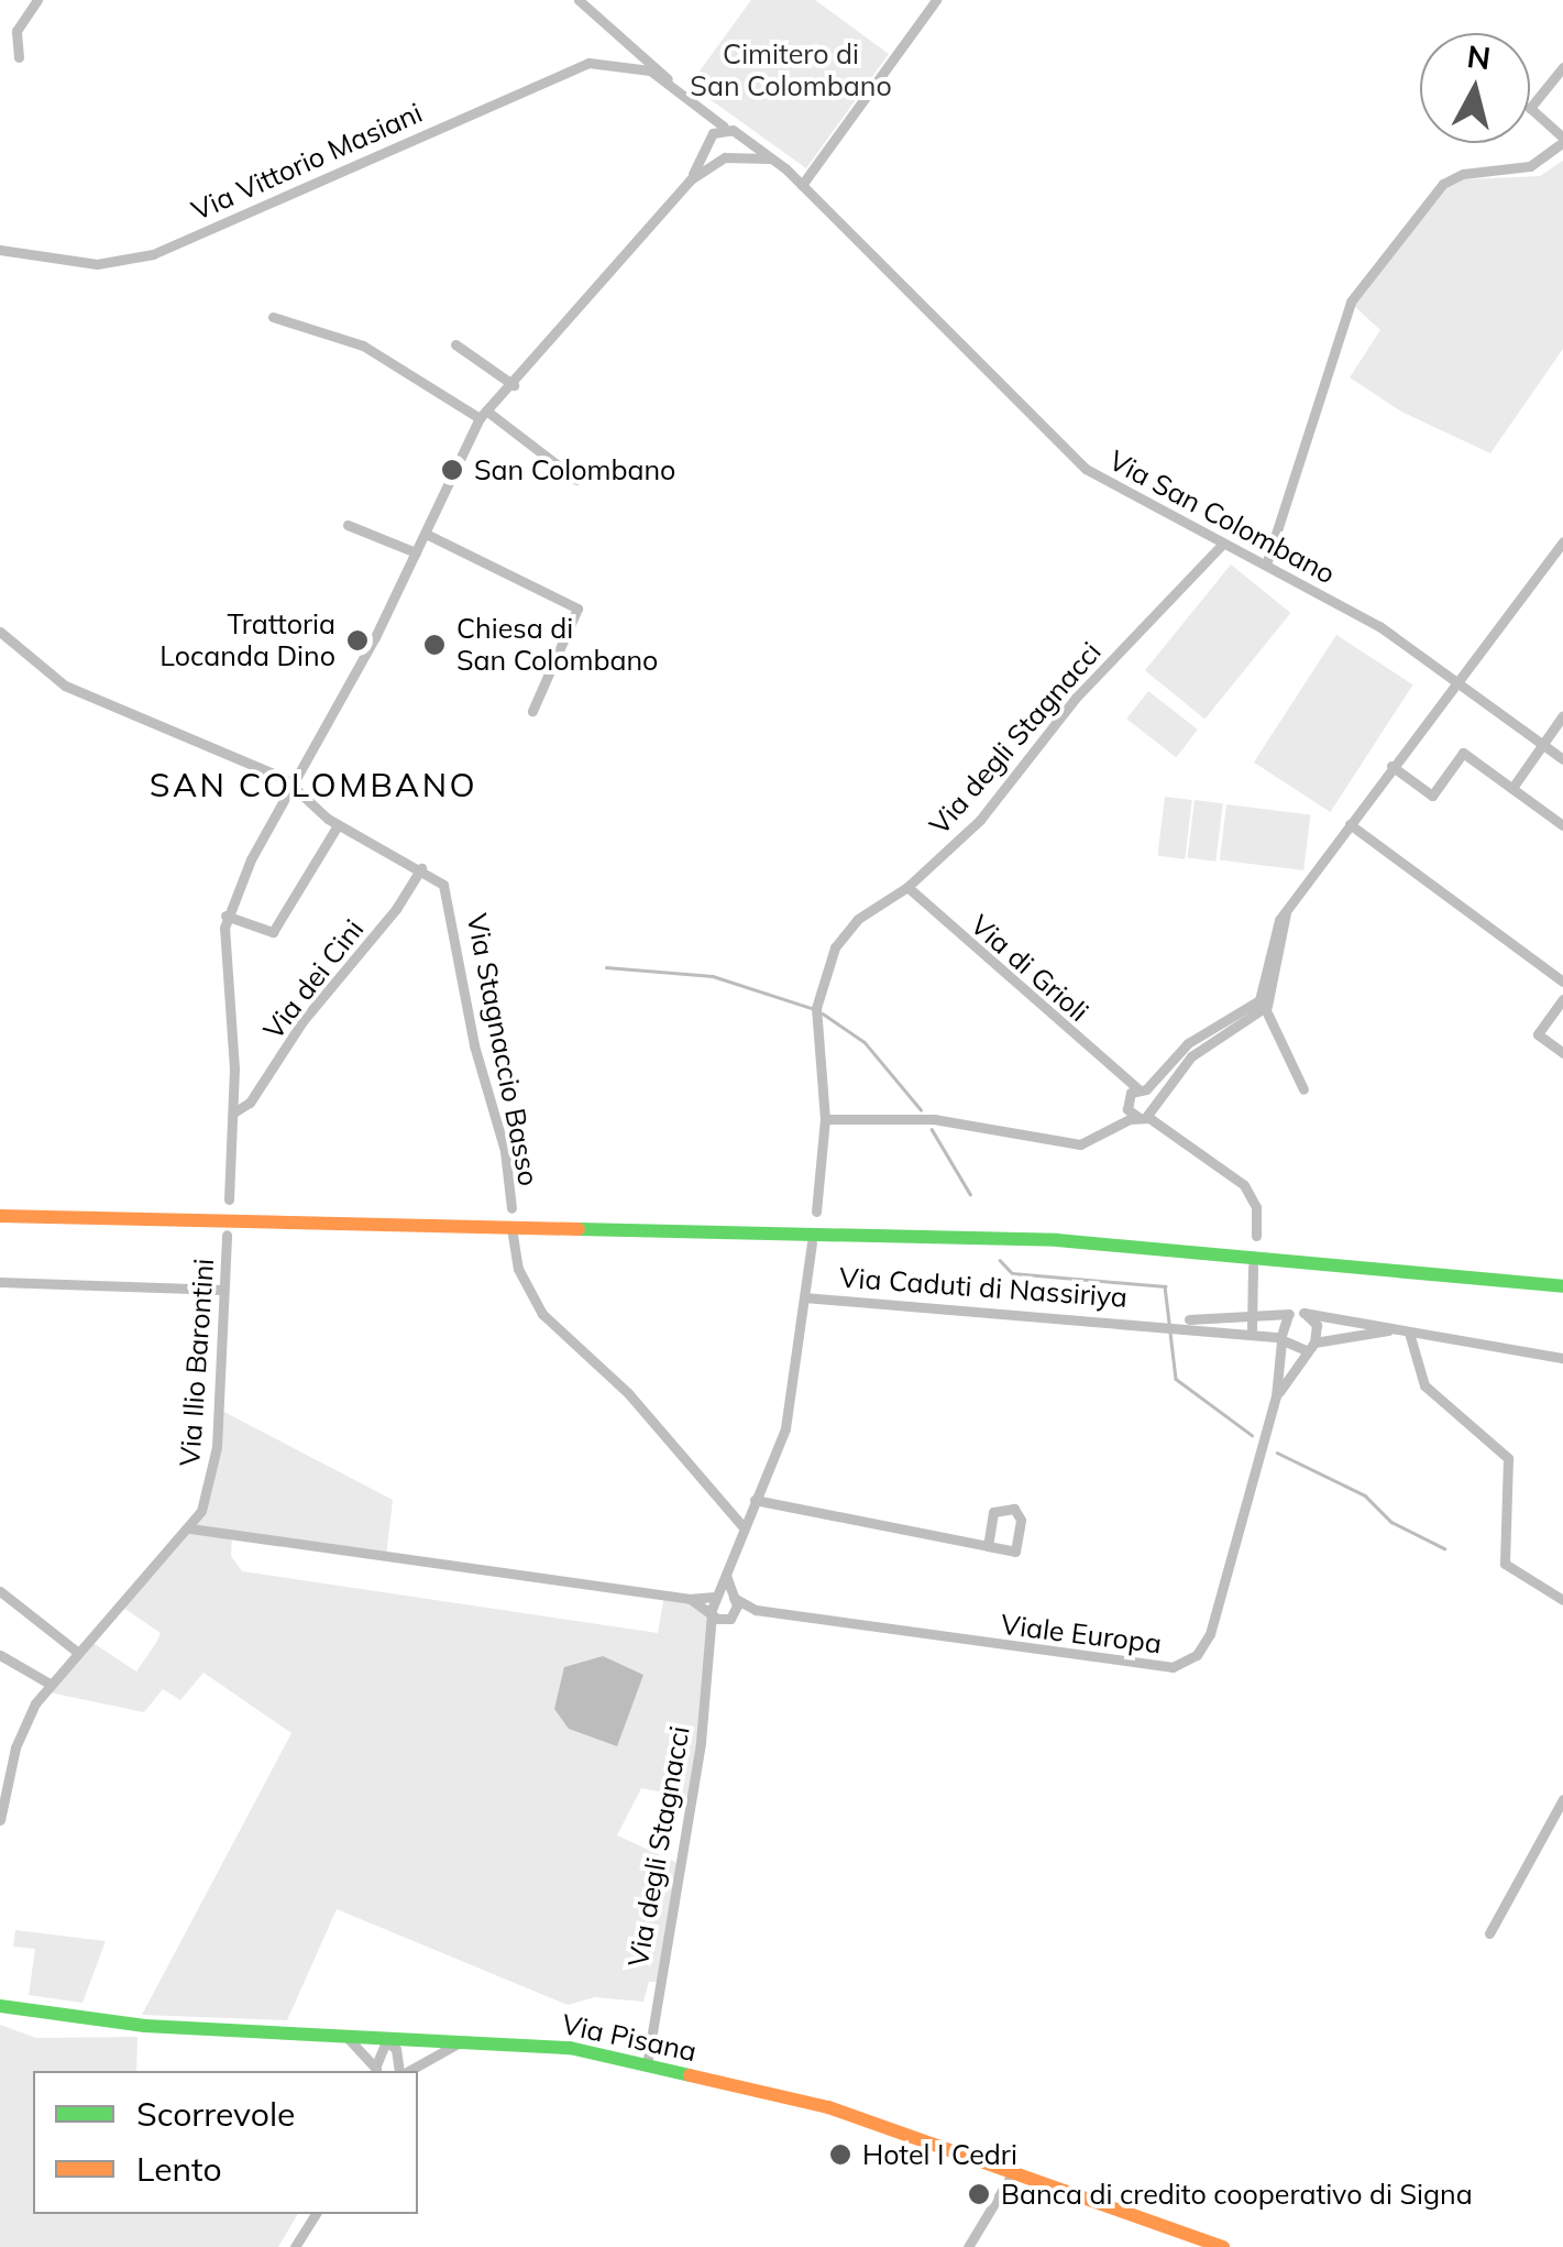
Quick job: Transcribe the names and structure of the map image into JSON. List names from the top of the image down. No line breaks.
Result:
{"streets":{"main road":["Via Pisana"],"street":["Via Vittorio Masiani","Via San Colombano","Via degli Stagnacci","Via di Grioli","Via dei Cini","Via Stagnaccio Basso","Via Caduti di Nassiriya","Via Ilio Barontini","Viale Europa"]},"crossings":[["Via San Colombano","Via degli Stagnacci"],["Via degli Stagnacci","Via di Grioli"],["Via degli Stagnacci","Via Caduti di Nassiriya"],["Via degli Stagnacci","Via Pisana"],["Via dei Cini","Via Stagnaccio Basso"],["Via Caduti di Nassiriya","Viale Europa"]],"districts":["SAN COLOMBANO"],"parks":["Cimitero di San Colombano"],"places":["San Colombano","Trattoria Locanda Dino","Chiesa di San Colombano","Hotel I Cedri","Banca di credito cooperativo di Signa"],"legend":["Scorrevole","Lento"],"north":"top"}
